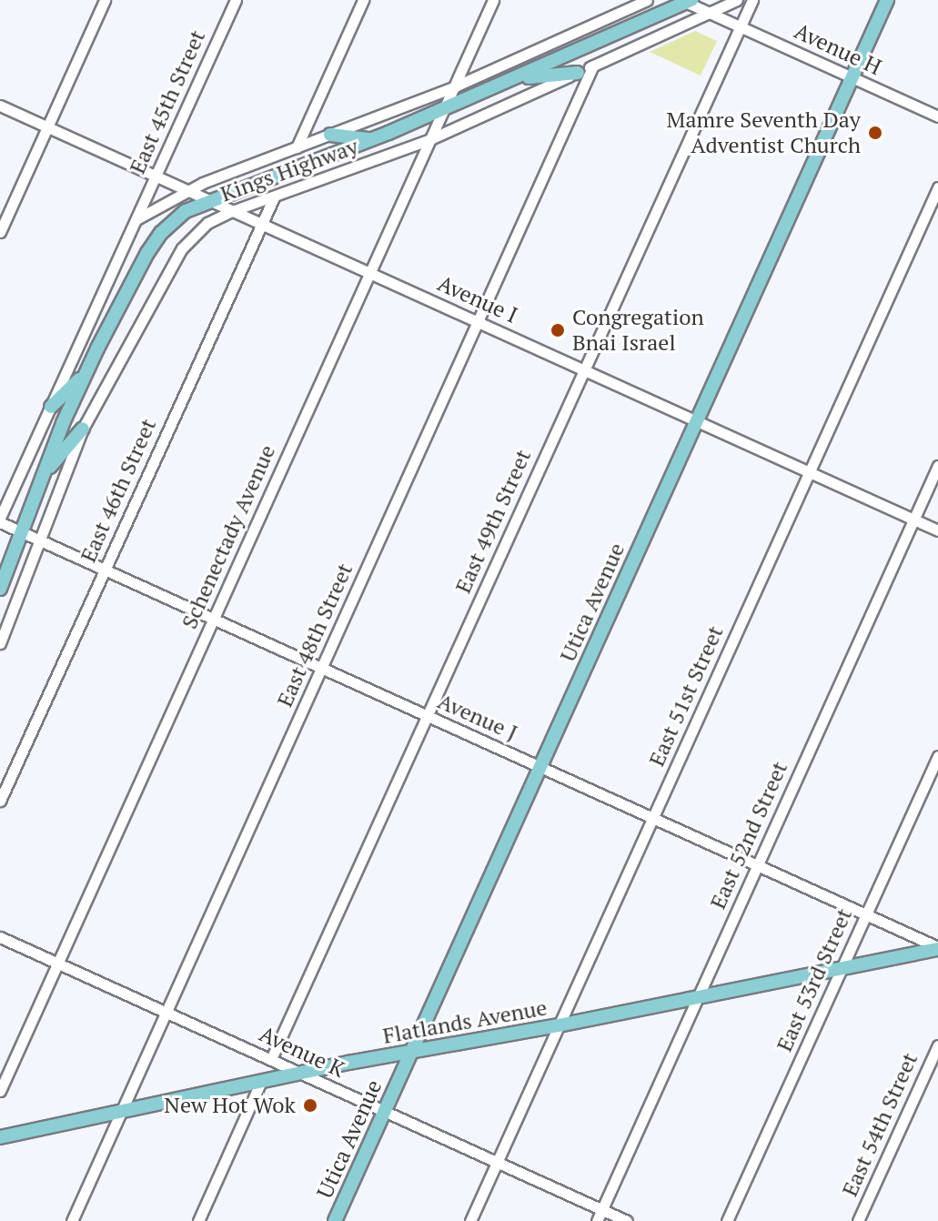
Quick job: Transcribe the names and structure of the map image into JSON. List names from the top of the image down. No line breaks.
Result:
{"streets":{"main road":["Kings Highway","Utica Avenue","Flatlands Avenue"],"street":["Avenue H","East 45th Street","Avenue I","East 46th Street","East 49th Street","Schenectady Avenue","East 48th Street","East 51st Street","Avenue J","East 52nd Street","East 53rd Street","Avenue K","East 54th Street"]},"crossings":[["Avenue H","Kings Highway"],["Avenue H","East 49th Street"],["Avenue H","Utica Avenue"],["East 45th Street","Kings Highway"],["East 45th Street","Avenue I"],["Kings Highway","Avenue I"],["Kings Highway","East 46th Street"],["Kings Highway","Schenectady Avenue"],["Kings Highway","East 48th Street"],["Kings Highway","Avenue J"],["Avenue I","East 46th Street"],["Avenue I","East 49th Street"],["Avenue I","Schenectady Avenue"],["Avenue I","Utica Avenue"],["Avenue I","East 48th Street"],["Avenue I","East 51st Street"],["Avenue I","East 52nd Street"],["East 46th Street","Avenue J"],["East 49th Street","Avenue J"],["East 49th Street","Avenue K"],["Schenectady Avenue","Avenue J"],["Schenectady Avenue","Avenue K"],["Utica Avenue","Avenue J"],["Utica Avenue","Flatlands Avenue"],["Utica Avenue","Avenue K"],["East 48th Street","Avenue J"],["East 48th Street","Flatlands Avenue"],["East 48th Street","Avenue K"],["East 51st Street","Avenue J"],["East 51st Street","Flatlands Avenue"],["East 51st Street","Avenue K"],["Avenue J","East 52nd Street"],["Avenue J","East 53rd Street"],["Avenue J","Flatlands Avenue"],["East 52nd Street","Flatlands Avenue"],["East 52nd Street","Avenue K"],["East 53rd Street","Flatlands Avenue"],["Flatlands Avenue","Avenue K"]],"places":["Mamre Seventh Day Adventist Church","Congregation Bnai Israel","New Hot Wok"]}
